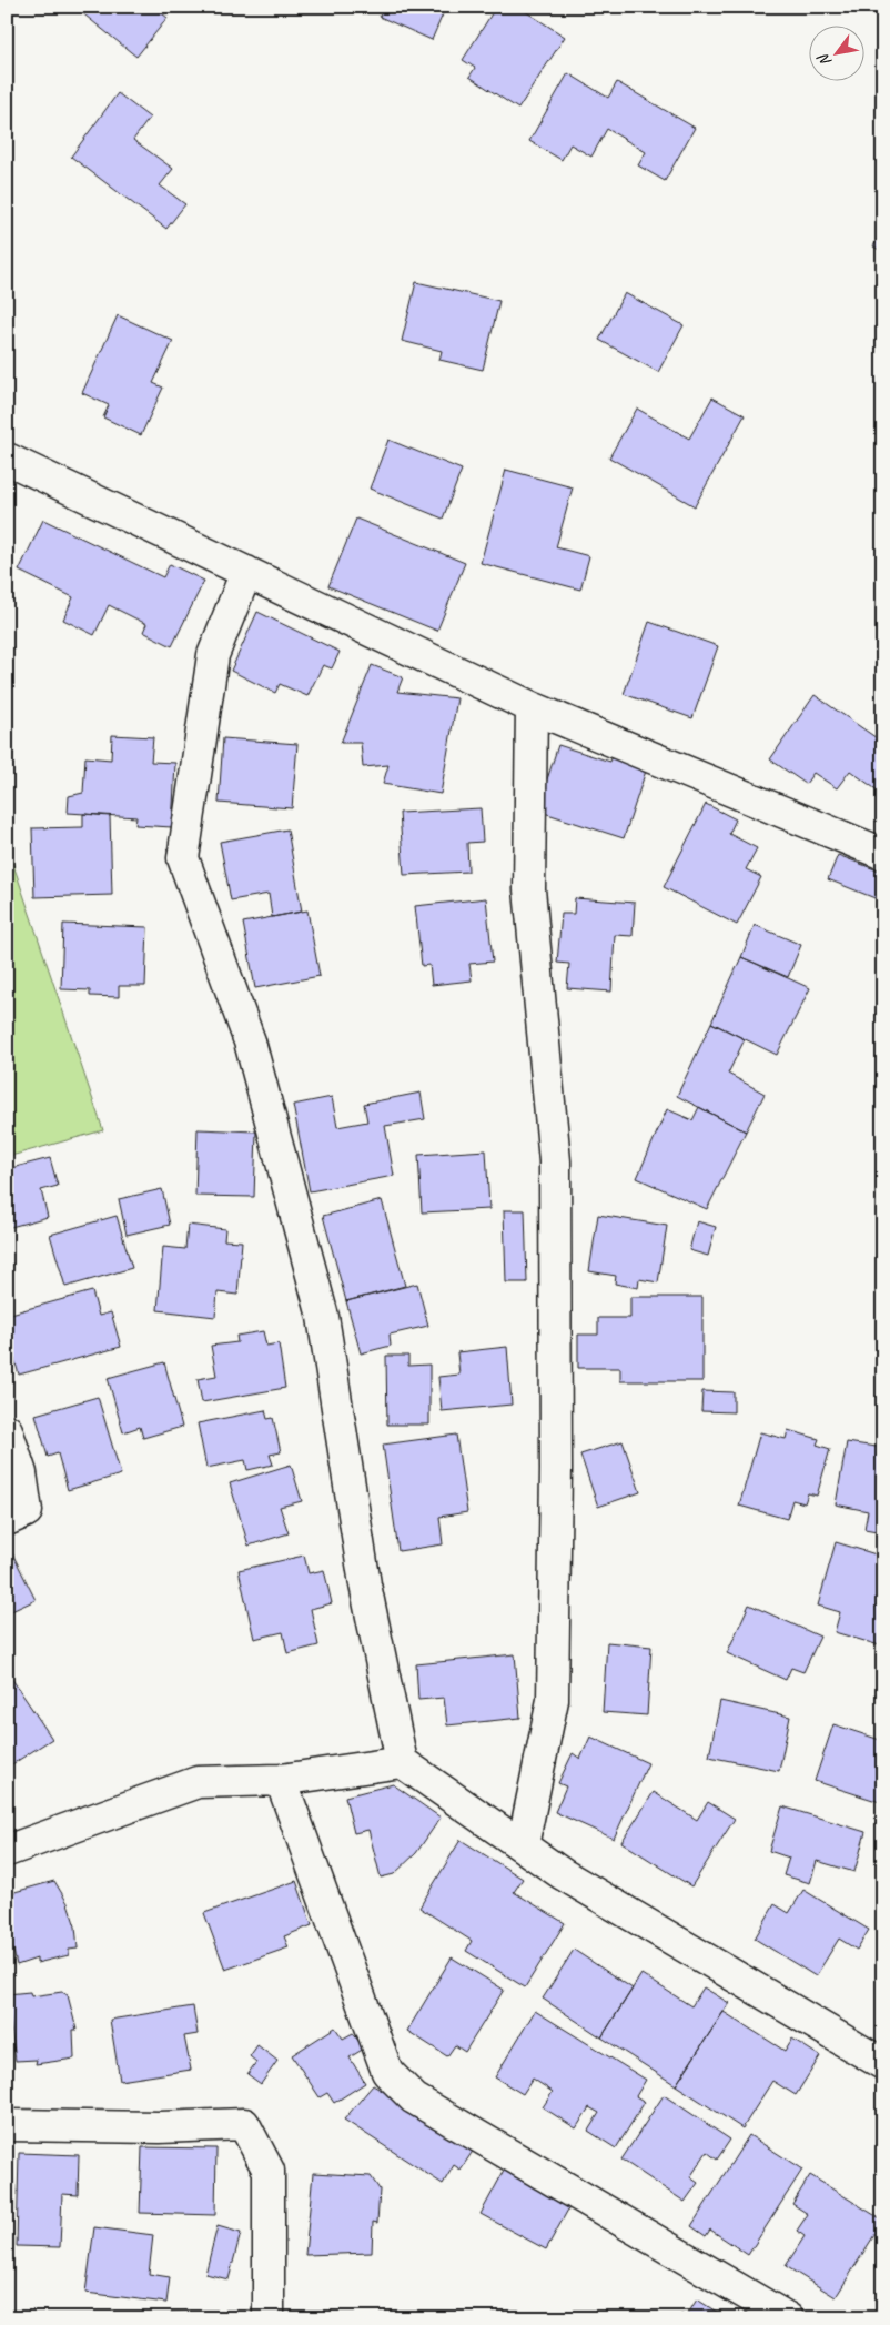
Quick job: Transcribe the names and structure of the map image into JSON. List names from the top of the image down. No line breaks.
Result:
{"north":"bottom left"}
